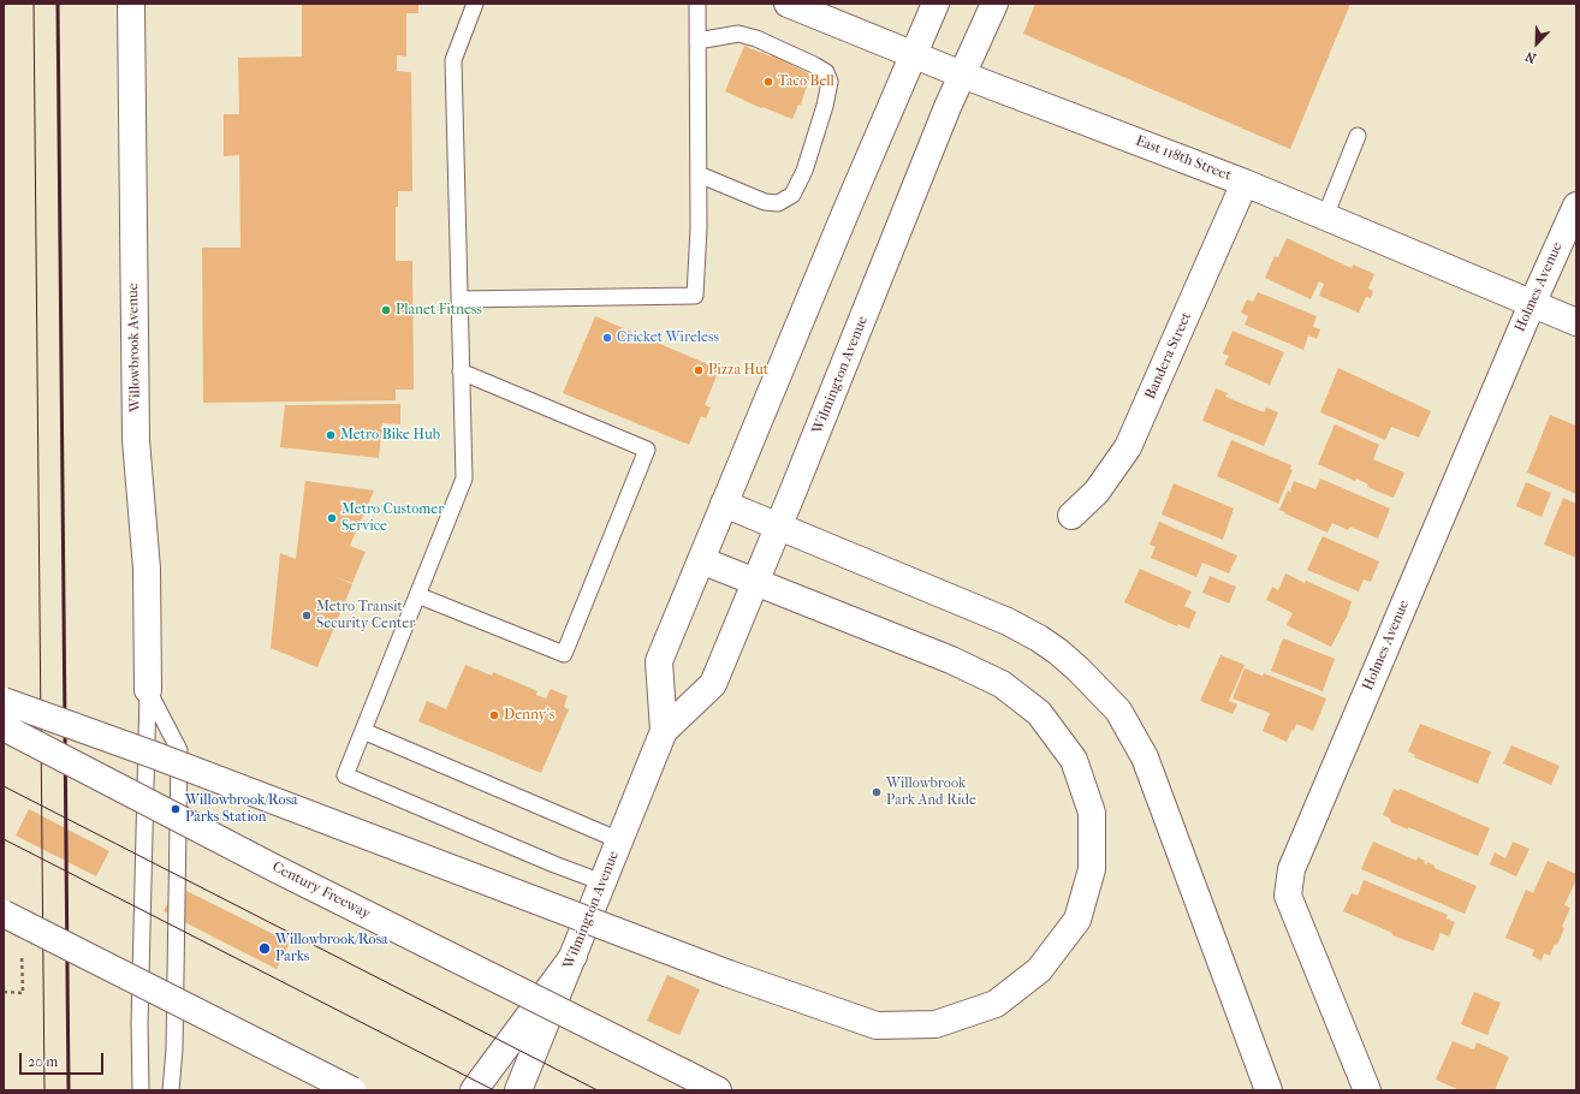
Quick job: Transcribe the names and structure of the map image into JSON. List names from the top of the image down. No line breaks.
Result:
{"streets":{"main road":["East 118th Street","Holmes Avenue","Willowbrook Avenue","Bandera Street","Wilmington Avenue","Century Freeway"]},"crossings":[["East 118th Street","Holmes Avenue"],["East 118th Street","Bandera Street"],["East 118th Street","Wilmington Avenue"]],"places":["Taco Bell","Planet Fitness","Cricket Wireless","Pizza Hut","Metro Bike Hub","Metro Customer Service","Metro Transit Security Center","Denny's","Willowbrook Park And Ride","Willowbrook/Rosa Parks Station","Willowbrook/Rosa Parks"],"scale_bar":"20 m","north":"bottom left"}
